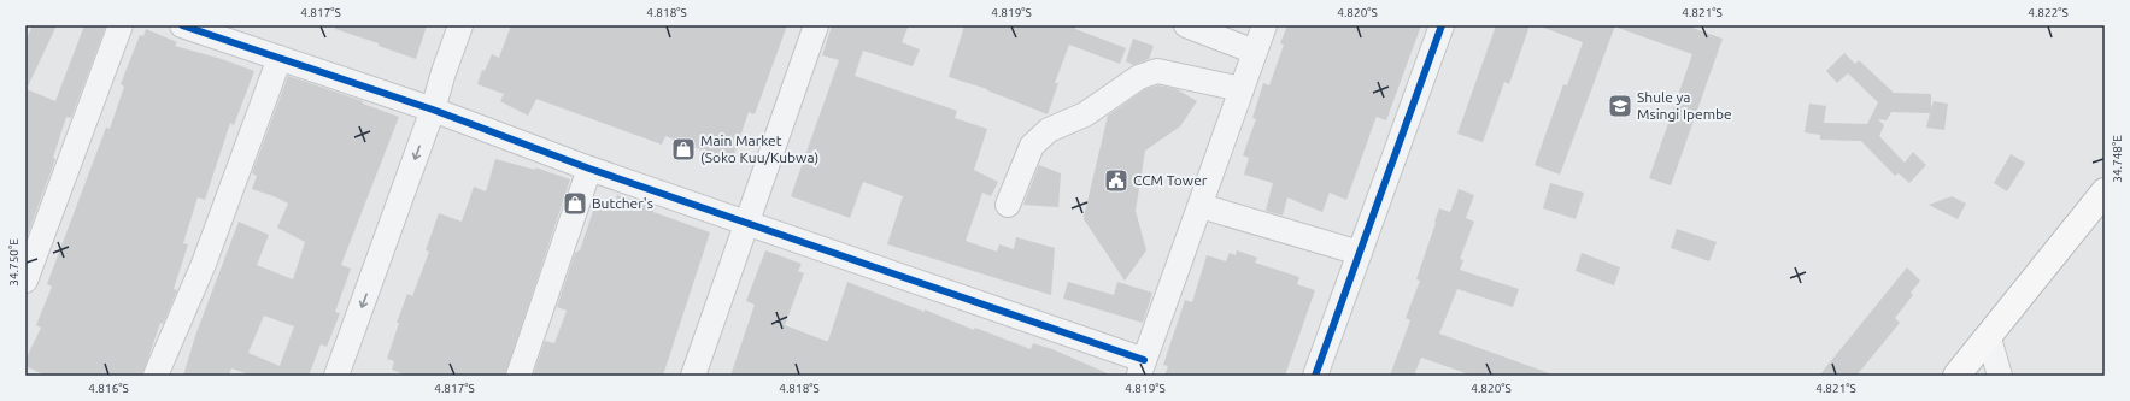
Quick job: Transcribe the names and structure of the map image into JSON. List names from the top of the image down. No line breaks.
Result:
{"places":{"school or university":["Shule ya Msingi Ipembe"],"shop":["Main Market (Soko Kuu/Kubwa)","Butcher's"],"public building":["CCM Tower"]},"coordinates":["4.817°S","4.818°S","4.819°S","4.820°S","4.821°S","4.822°S","34.748°E","34.750°E","4.816°S"]}
